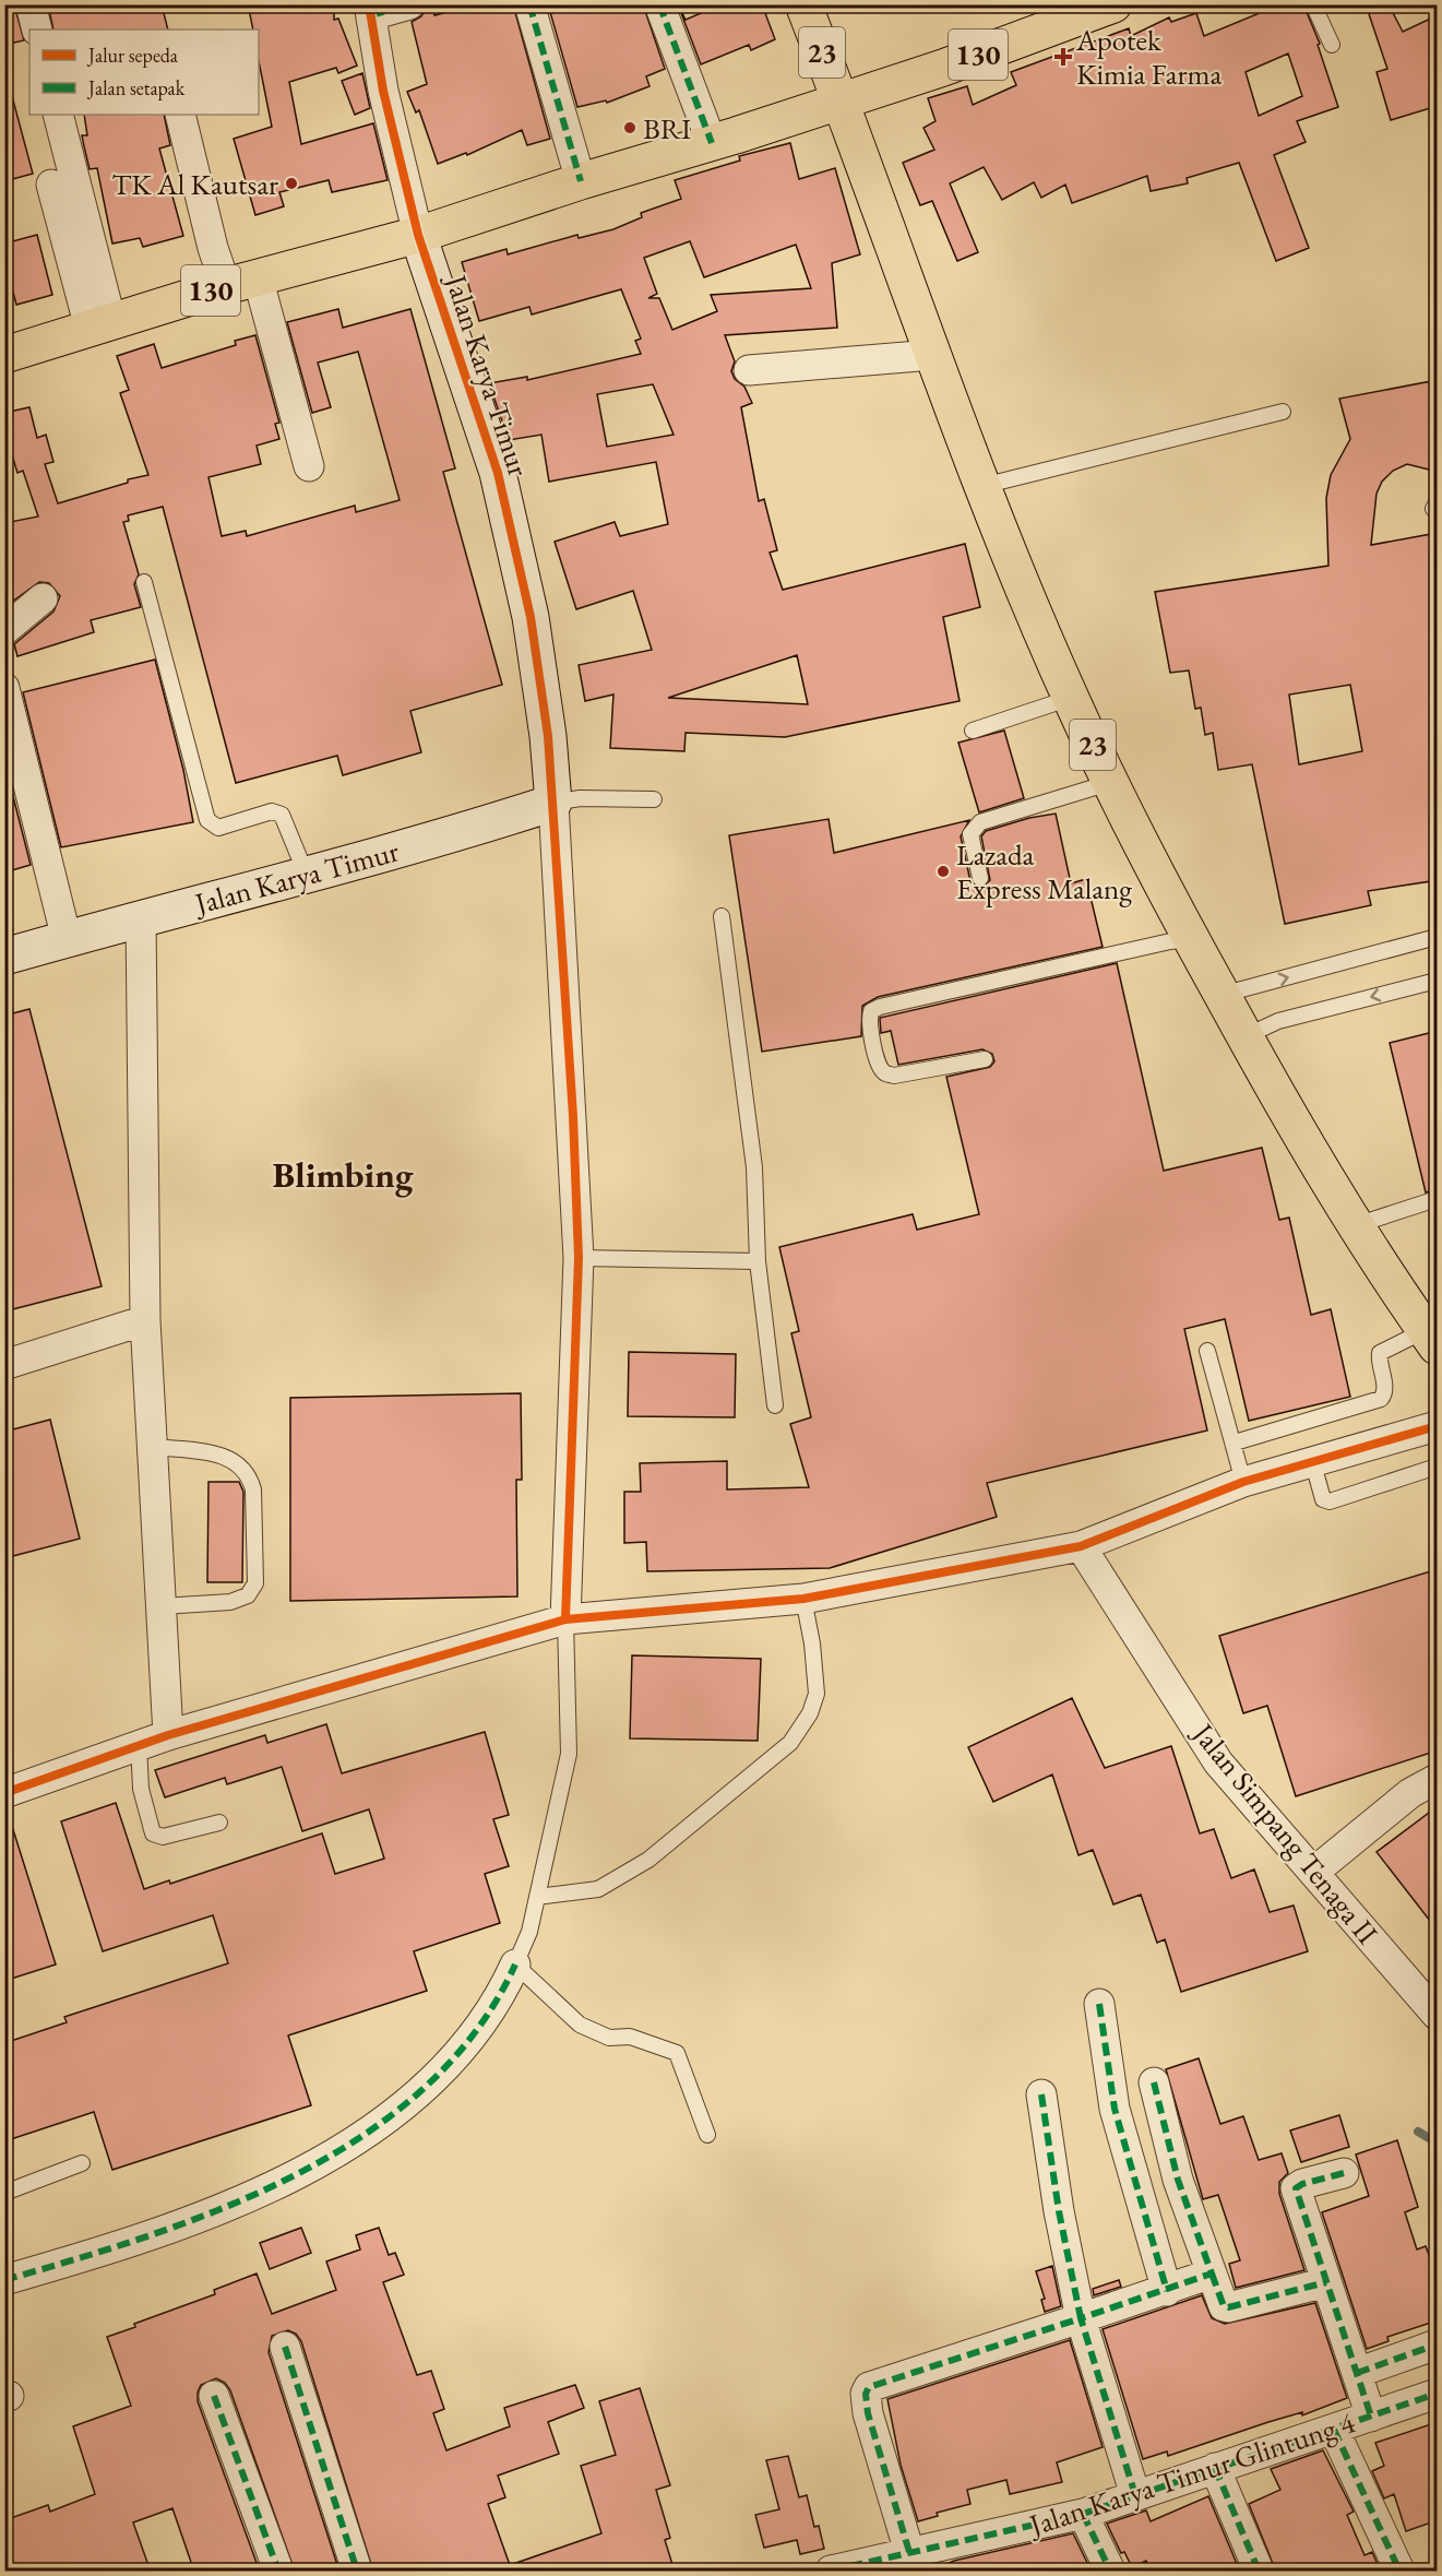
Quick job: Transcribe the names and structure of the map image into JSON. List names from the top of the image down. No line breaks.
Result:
{"streets":{"main road":["23","130"],"street":["Jalan Karya Timur","Jalan Simpang Tenaga II","Jalan Karya Timur Glintung 4"]},"crossings":[["23","130"],["130","Jalan Karya Timur"]],"districts":["Blimbing"],"places":{"health":["Apotek Kimia Farma"],"other":["BRI","TK Al Kautsar","Lazada Express Malang"]},"legend":["Jalur sepeda","Jalan setapak"]}
